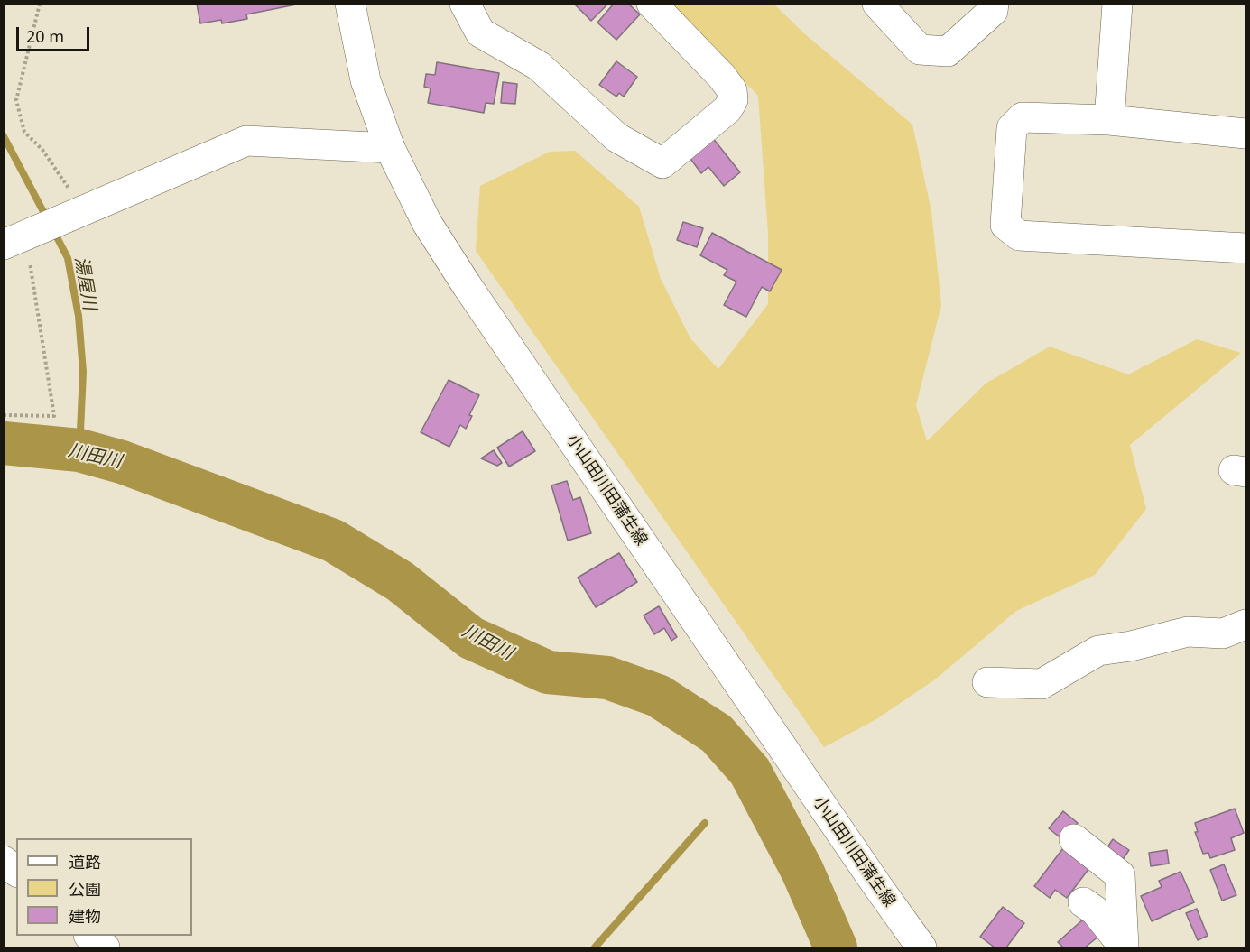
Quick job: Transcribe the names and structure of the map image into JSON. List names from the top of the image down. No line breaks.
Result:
{"streets":{"street":["小山田川田蒲生線"]},"water":["湯屋川","川田川"],"legend":["道路","公園","建物"],"scale_bar":"20 m"}
